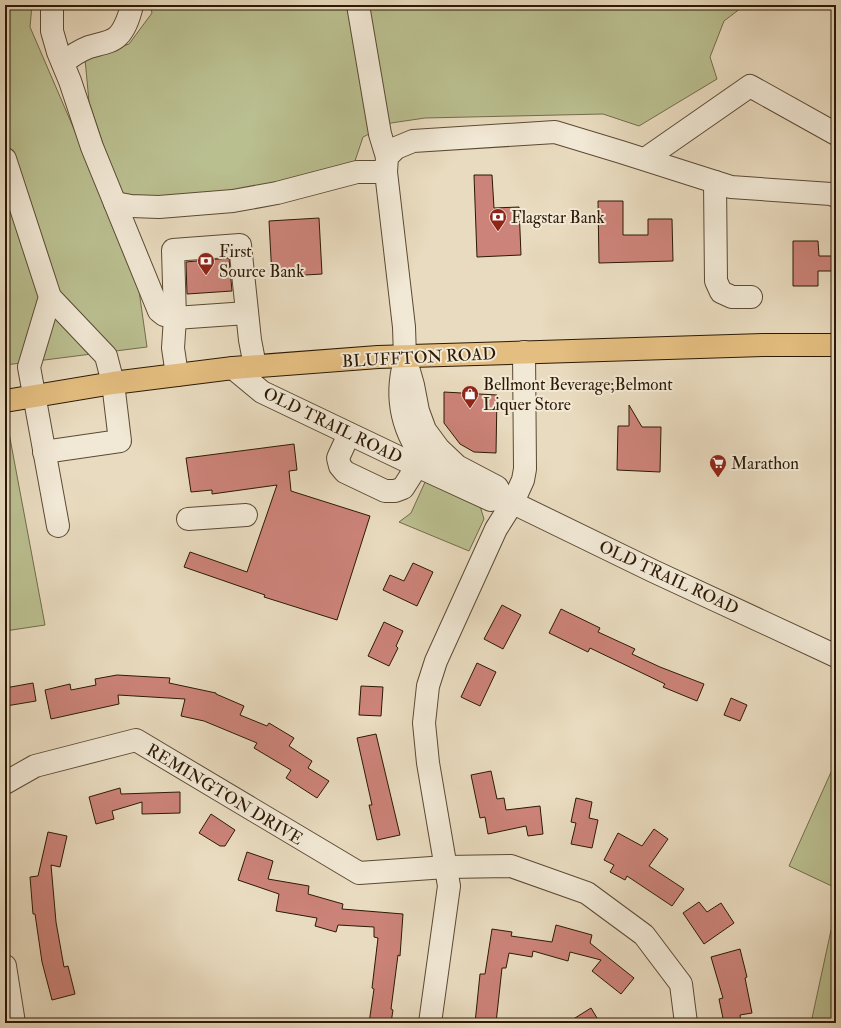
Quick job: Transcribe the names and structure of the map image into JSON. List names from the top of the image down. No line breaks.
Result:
{"streets":{"main road":["BLUFFTON ROAD"],"street":["OLD TRAIL ROAD","REMINGTON DRIVE"]},"crossings":[["BLUFFTON ROAD","OLD TRAIL ROAD"]],"places":{"bank":["Flagstar Bank","First Source Bank"],"shop":["Bellmont Beverage;Belmont Liquer Store"],"supermarket":["Marathon"]}}
